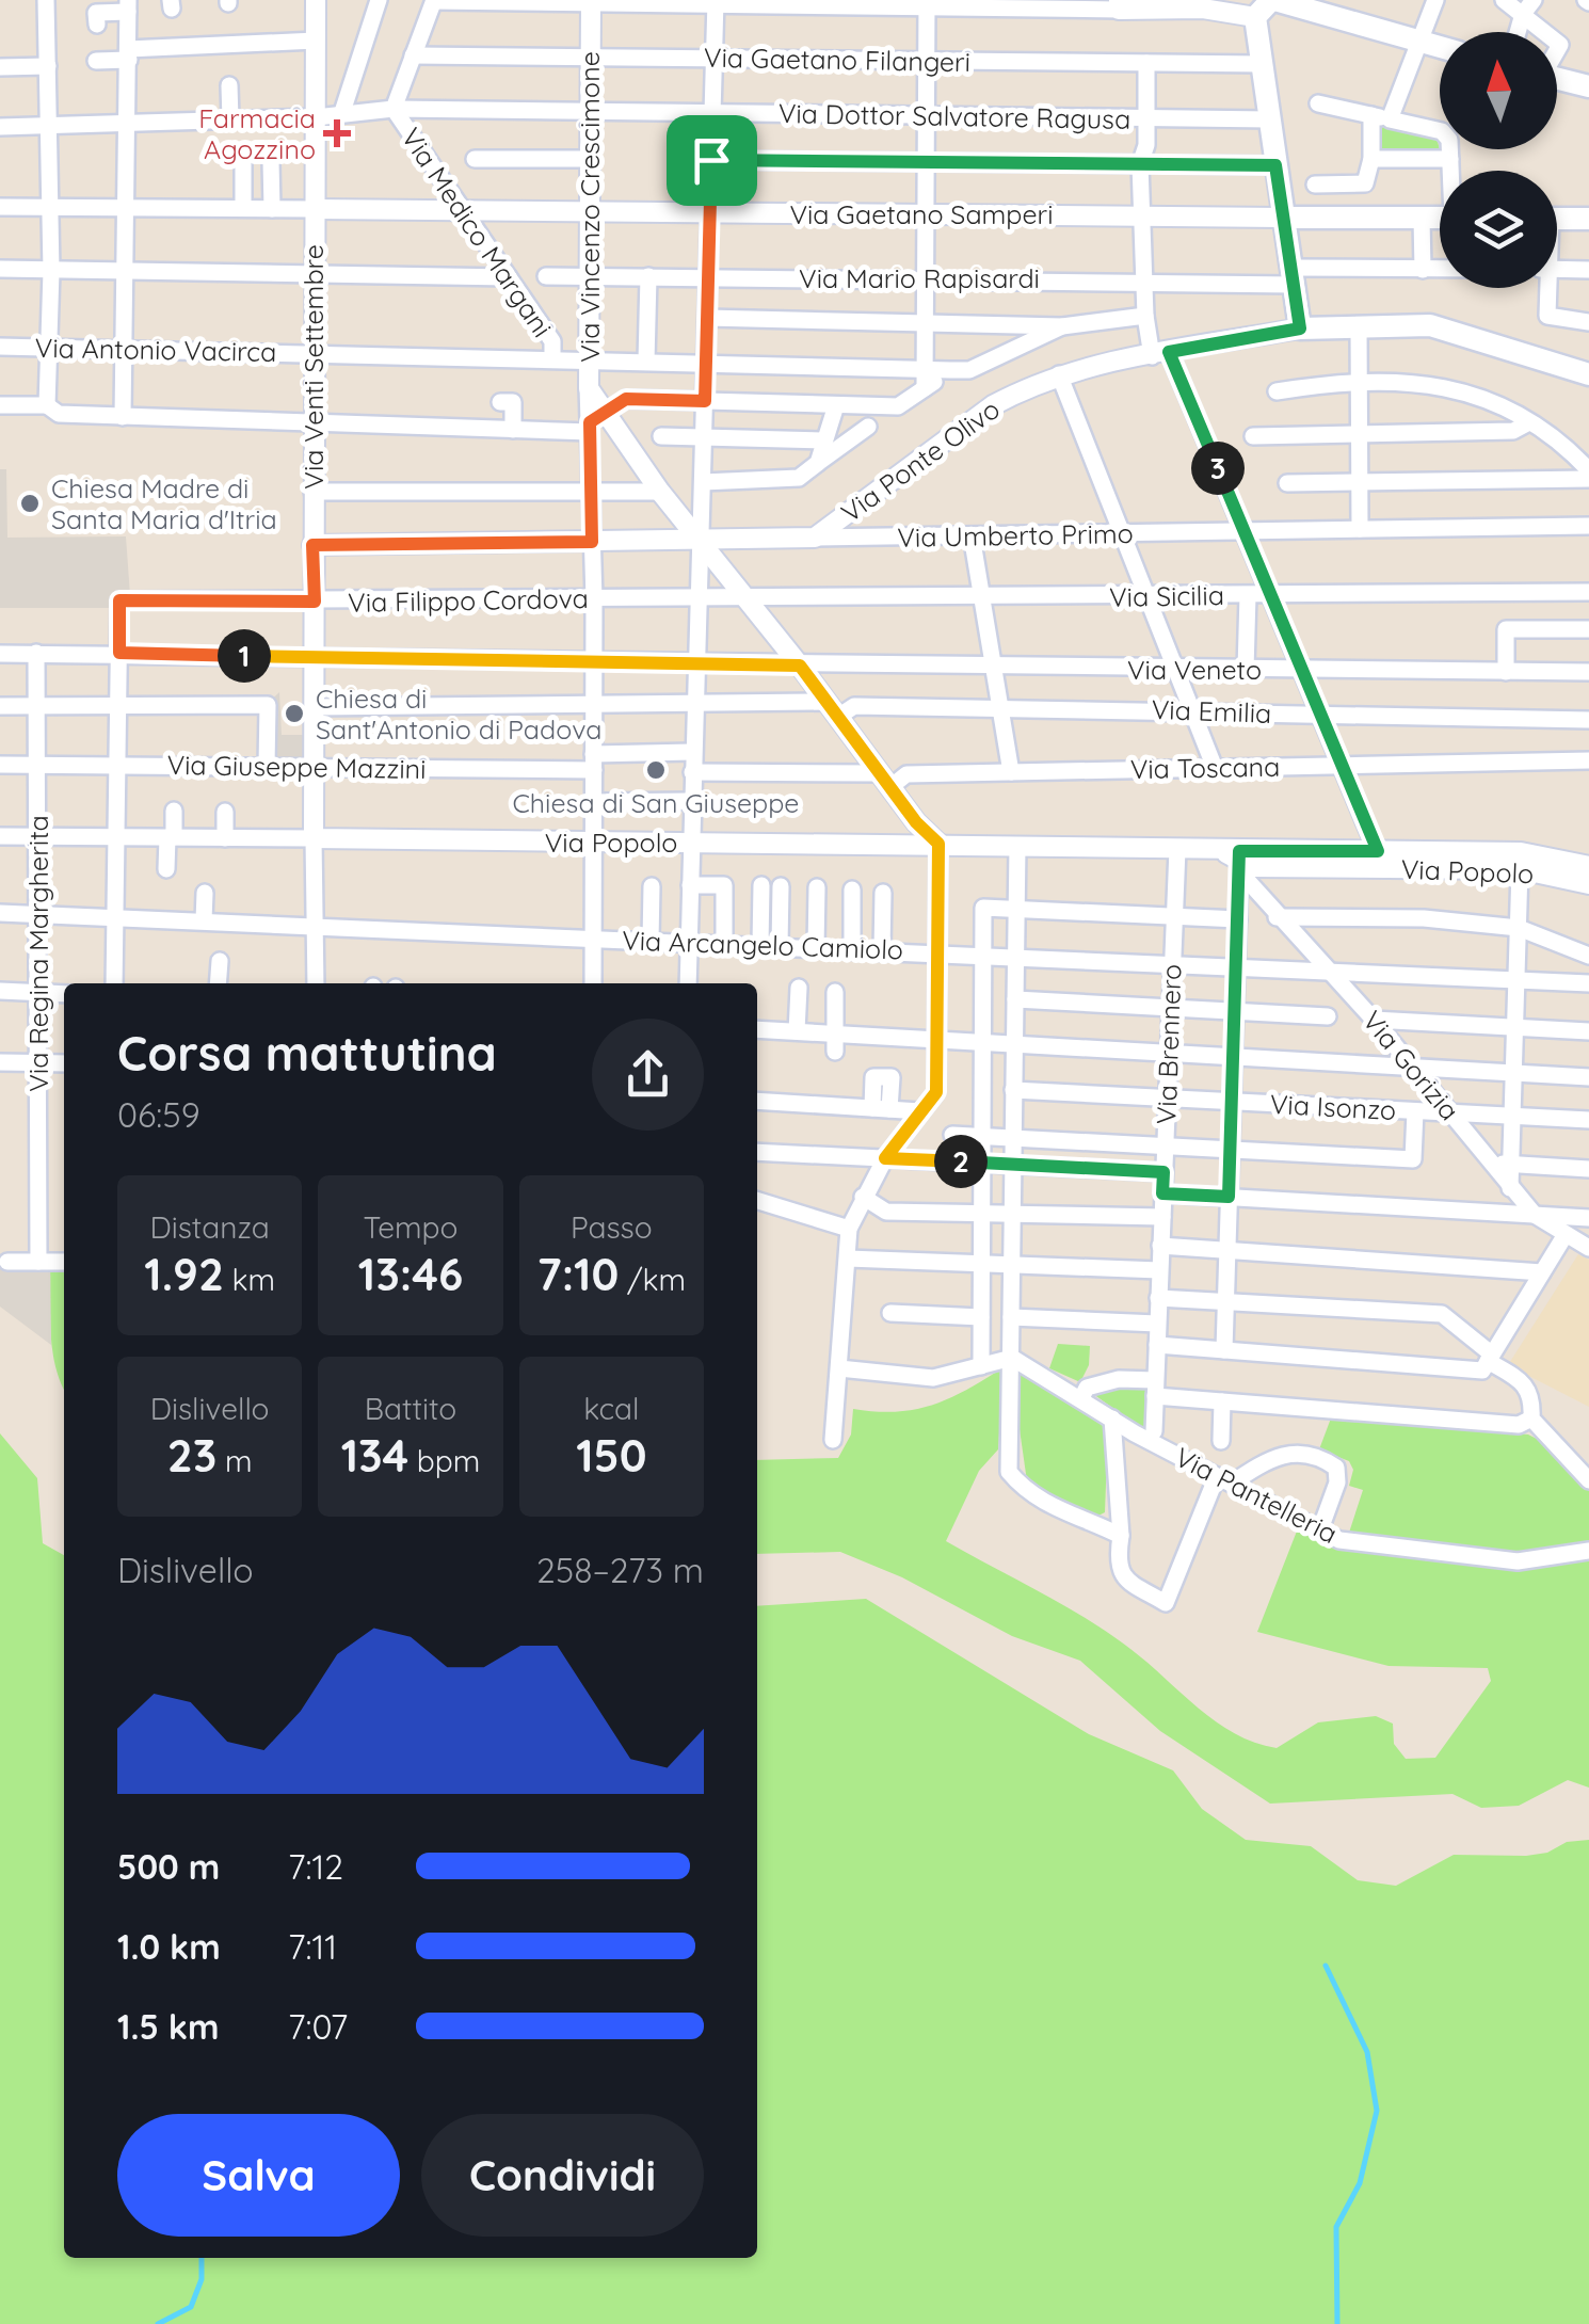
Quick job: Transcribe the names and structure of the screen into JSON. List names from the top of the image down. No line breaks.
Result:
{"streets":{"main road":["Via Gaetano Samperi","Via Ponte Olivo"],"street":["Via Gaetano Filangeri","Via Dottor Salvatore Ragusa","Via Vincenzo Crescimone","Via Medico Margani","Via Mario Rapisardi","Via Antonio Vacirca","Via Venti Settembre","Via Umberto Primo","Via Sicilia","Via Filippo Cordova","Via Veneto","Via Emilia","Via Giuseppe Mazzini","Via Toscana","Via Popolo","Via Arcangelo Camiolo","Via Regina Margherita","Via Brennero","Via Gorizia","Via Isonzo","Via Pantelleria"]},"crossings":[["Via Gaetano Filangeri","Via Vincenzo Crescimone"],["Via Dottor Salvatore Ragusa","Via Vincenzo Crescimone"],["Via Dottor Salvatore Ragusa","Via Medico Margani"],["Via Dottor Salvatore Ragusa","Via Venti Settembre"],["Via Vincenzo Crescimone","Via Gaetano Samperi"],["Via Vincenzo Crescimone","Via Mario Rapisardi"],["Via Vincenzo Crescimone","Via Antonio Vacirca"],["Via Gaetano Samperi","Via Medico Margani"],["Via Gaetano Samperi","Via Venti Settembre"],["Via Medico Margani","Via Antonio Vacirca"],["Via Antonio Vacirca","Via Venti Settembre"],["Via Venti Settembre","Via Umberto Primo"],["Via Venti Settembre","Via Filippo Cordova"],["Via Venti Settembre","Via Veneto"],["Via Venti Settembre","Via Emilia"],["Via Venti Settembre","Via Giuseppe Mazzini"],["Via Venti Settembre","Via Popolo"],["Via Venti Settembre","Via Arcangelo Camiolo"],["Via Ponte Olivo","Via Umberto Primo"],["Via Sicilia","Via Filippo Cordova"],["Via Filippo Cordova","Via Veneto"],["Via Veneto","Via Regina Margherita"],["Via Giuseppe Mazzini","Via Regina Margherita"],["Via Popolo","Via Regina Margherita"],["Via Popolo","Via Brennero"],["Via Popolo","Via Gorizia"],["Via Arcangelo Camiolo","Via Regina Margherita"],["Via Arcangelo Camiolo","Via Brennero"],["Via Arcangelo Camiolo","Via Gorizia"],["Via Brennero","Via Isonzo"],["Via Gorizia","Via Isonzo"]],"places":{"health":["Farmacia Agozzino"],"other":["Chiesa Madre di Santa Maria d'Itria","Chiesa di Sant'Antonio di Padova","Chiesa di San Giuseppe"]},"north":"top","page":{"pins":["3","1","2"],"heading":["Corsa mattutina","06:59"],"stats":[["Distanza","1.92 km"],["Tempo","13:46"],["Passo","7:10 /km"],["Dislivello","23 m"],["Battito","134 bpm"],["kcal","150"]],"chart":["Dislivello","258–273 m"],"list":[{"name":"500 m","note":"7:12"},{"name":"1.0 km","note":"7:11"},{"name":"1.5 km","note":"7:07"}],"buttons":["Salva","Condividi"]}}
